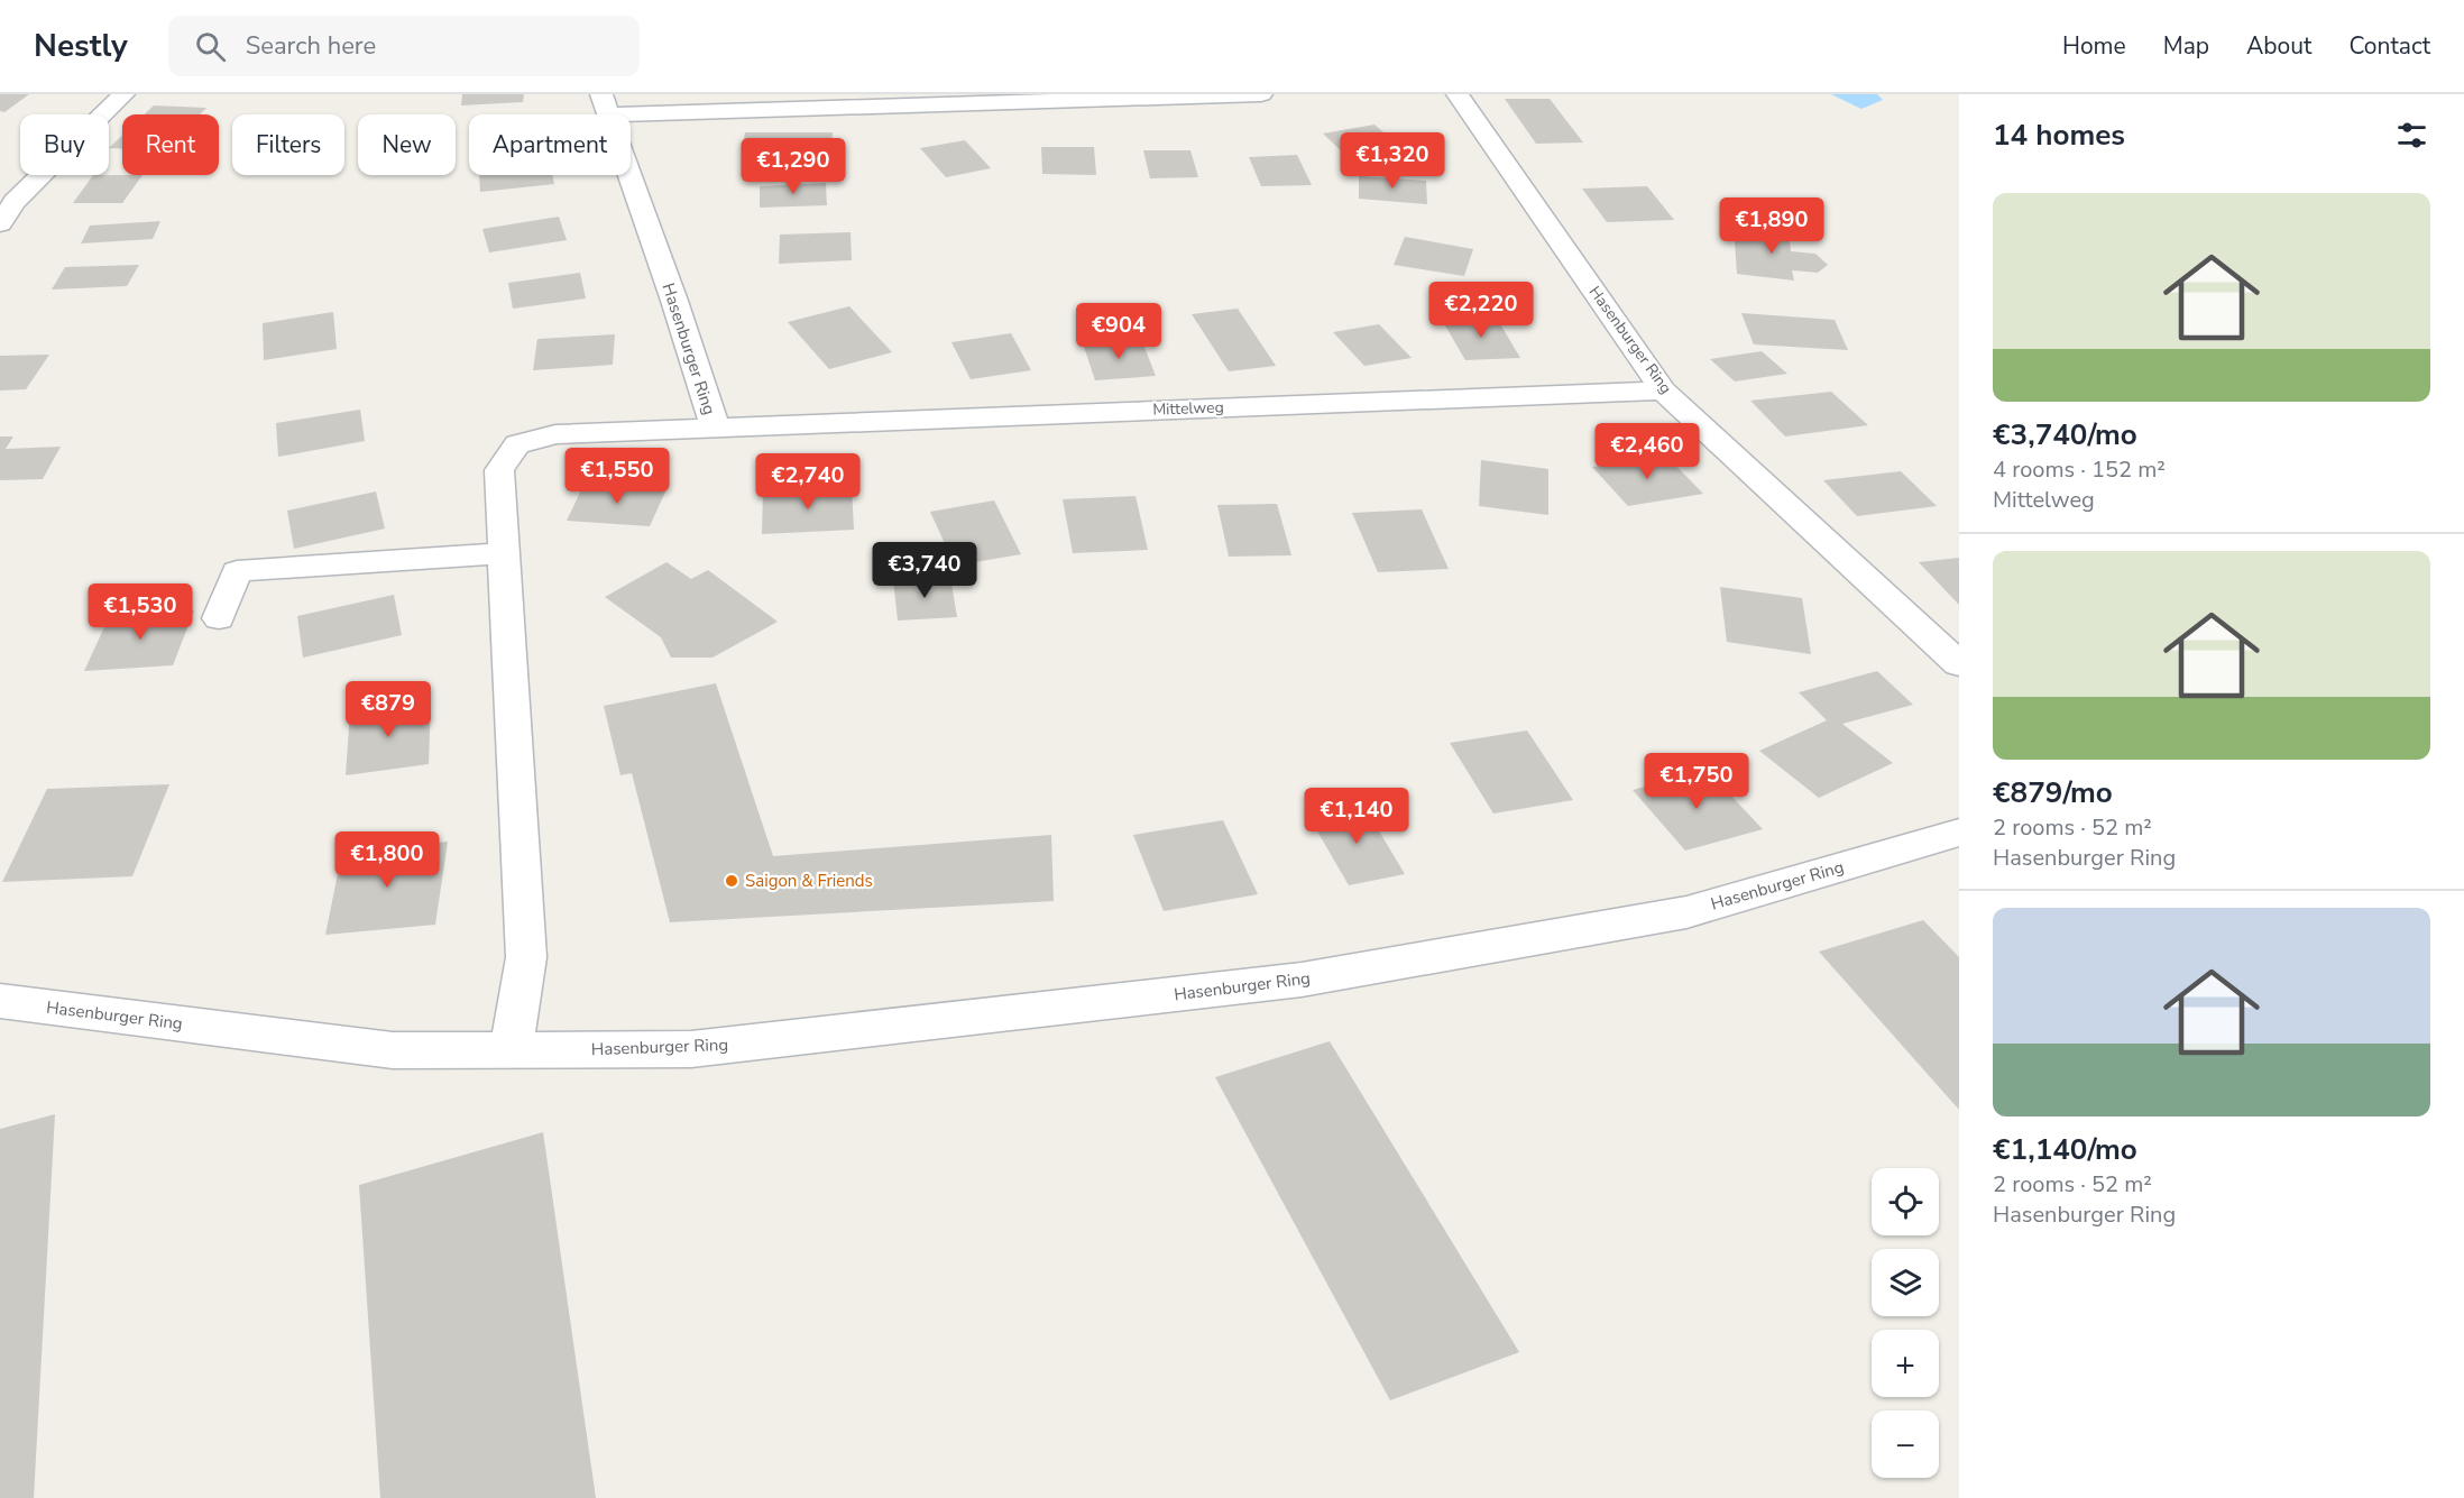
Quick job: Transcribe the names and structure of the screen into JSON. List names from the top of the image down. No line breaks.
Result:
{"streets":{"street":["Hasenburger Ring","Mittelweg"]},"crossings":[["Hasenburger Ring","Mittelweg"]],"places":["Saigon & Friends"],"page":{"header":"Nestly","search":"Search here","nav":["Home","Map","About","Contact"],"heading":"14 homes","chip":["Buy","Rent","Filters","New","Apartment"],"price":["€1,320","€1,290","€1,890","€2,220","€904","€2,460","€1,550","€2,740","€3,740","€1,530","€879","€1,750","€1,140","€1,800"],"list":[{"name":"€3,740/mo","note":"4 rooms · 152 m² · Mittelweg"},{"name":"€879/mo","note":"2 rooms · 52 m² · Hasenburger Ring"},{"name":"€1,140/mo","note":"2 rooms · 52 m² · Hasenburger Ring"}],"map_buttons":["+","−"]}}
